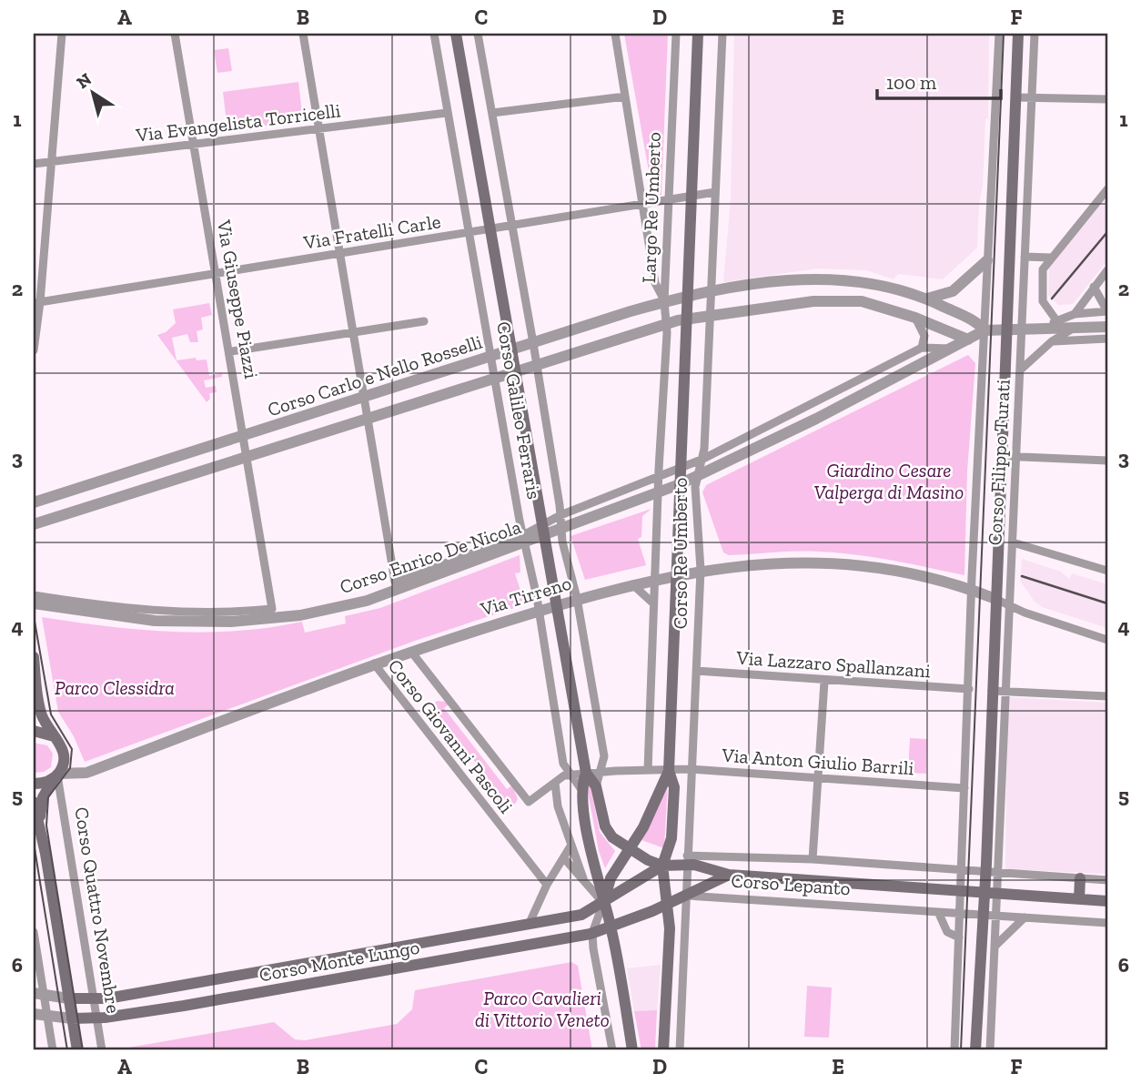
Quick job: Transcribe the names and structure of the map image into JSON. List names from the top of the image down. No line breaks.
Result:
{"streets":{"main road":["Largo Re Umberto","Corso Galileo Ferraris","Corso Filippo Turati","Corso Re Umberto","Corso Lepanto","Corso Quattro Novembre","Corso Monte Lungo"],"street":["Via Evangelista Torricelli","Via Fratelli Carle","Via Giuseppe Piazzi","Corso Carlo e Nello Rosselli","Corso Enrico De Nicola","Via Tirreno","Via Lazzaro Spallanzani","Corso Giovanni Pascoli","Via Anton Giulio Barrili"]},"crossings":[["Via Evangelista Torricelli","Via Giuseppe Piazzi"],["Via Evangelista Torricelli","Corso Galileo Ferraris"],["Largo Re Umberto","Via Fratelli Carle"],["Largo Re Umberto","Corso Carlo e Nello Rosselli"],["Largo Re Umberto","Corso Re Umberto"],["Via Fratelli Carle","Via Giuseppe Piazzi"],["Via Fratelli Carle","Corso Galileo Ferraris"],["Via Giuseppe Piazzi","Corso Carlo e Nello Rosselli"],["Corso Carlo e Nello Rosselli","Corso Galileo Ferraris"],["Corso Carlo e Nello Rosselli","Corso Filippo Turati"],["Corso Carlo e Nello Rosselli","Corso Re Umberto"],["Corso Carlo e Nello Rosselli","Corso Enrico De Nicola"],["Corso Galileo Ferraris","Corso Enrico De Nicola"],["Corso Galileo Ferraris","Via Tirreno"],["Corso Galileo Ferraris","Via Anton Giulio Barrili"],["Corso Filippo Turati","Via Tirreno"],["Corso Filippo Turati","Via Lazzaro Spallanzani"],["Corso Filippo Turati","Via Anton Giulio Barrili"],["Corso Filippo Turati","Corso Lepanto"],["Corso Re Umberto","Corso Enrico De Nicola"],["Corso Re Umberto","Via Tirreno"],["Corso Re Umberto","Via Lazzaro Spallanzani"],["Corso Re Umberto","Via Anton Giulio Barrili"],["Corso Re Umberto","Corso Lepanto"],["Via Tirreno","Corso Giovanni Pascoli"],["Via Tirreno","Corso Quattro Novembre"],["Corso Lepanto","Corso Monte Lungo"],["Corso Quattro Novembre","Corso Monte Lungo"]],"parks":["Giardino Cesare Valperga di Masino","Parco Clessidra","Parco Cavalieri di Vittorio Veneto"],"scale_bar":"100 m","north":"top left","grid":{"columns":["A","B","C","D","E","F"],"rows":["1","2","3","4","5","6"]}}
